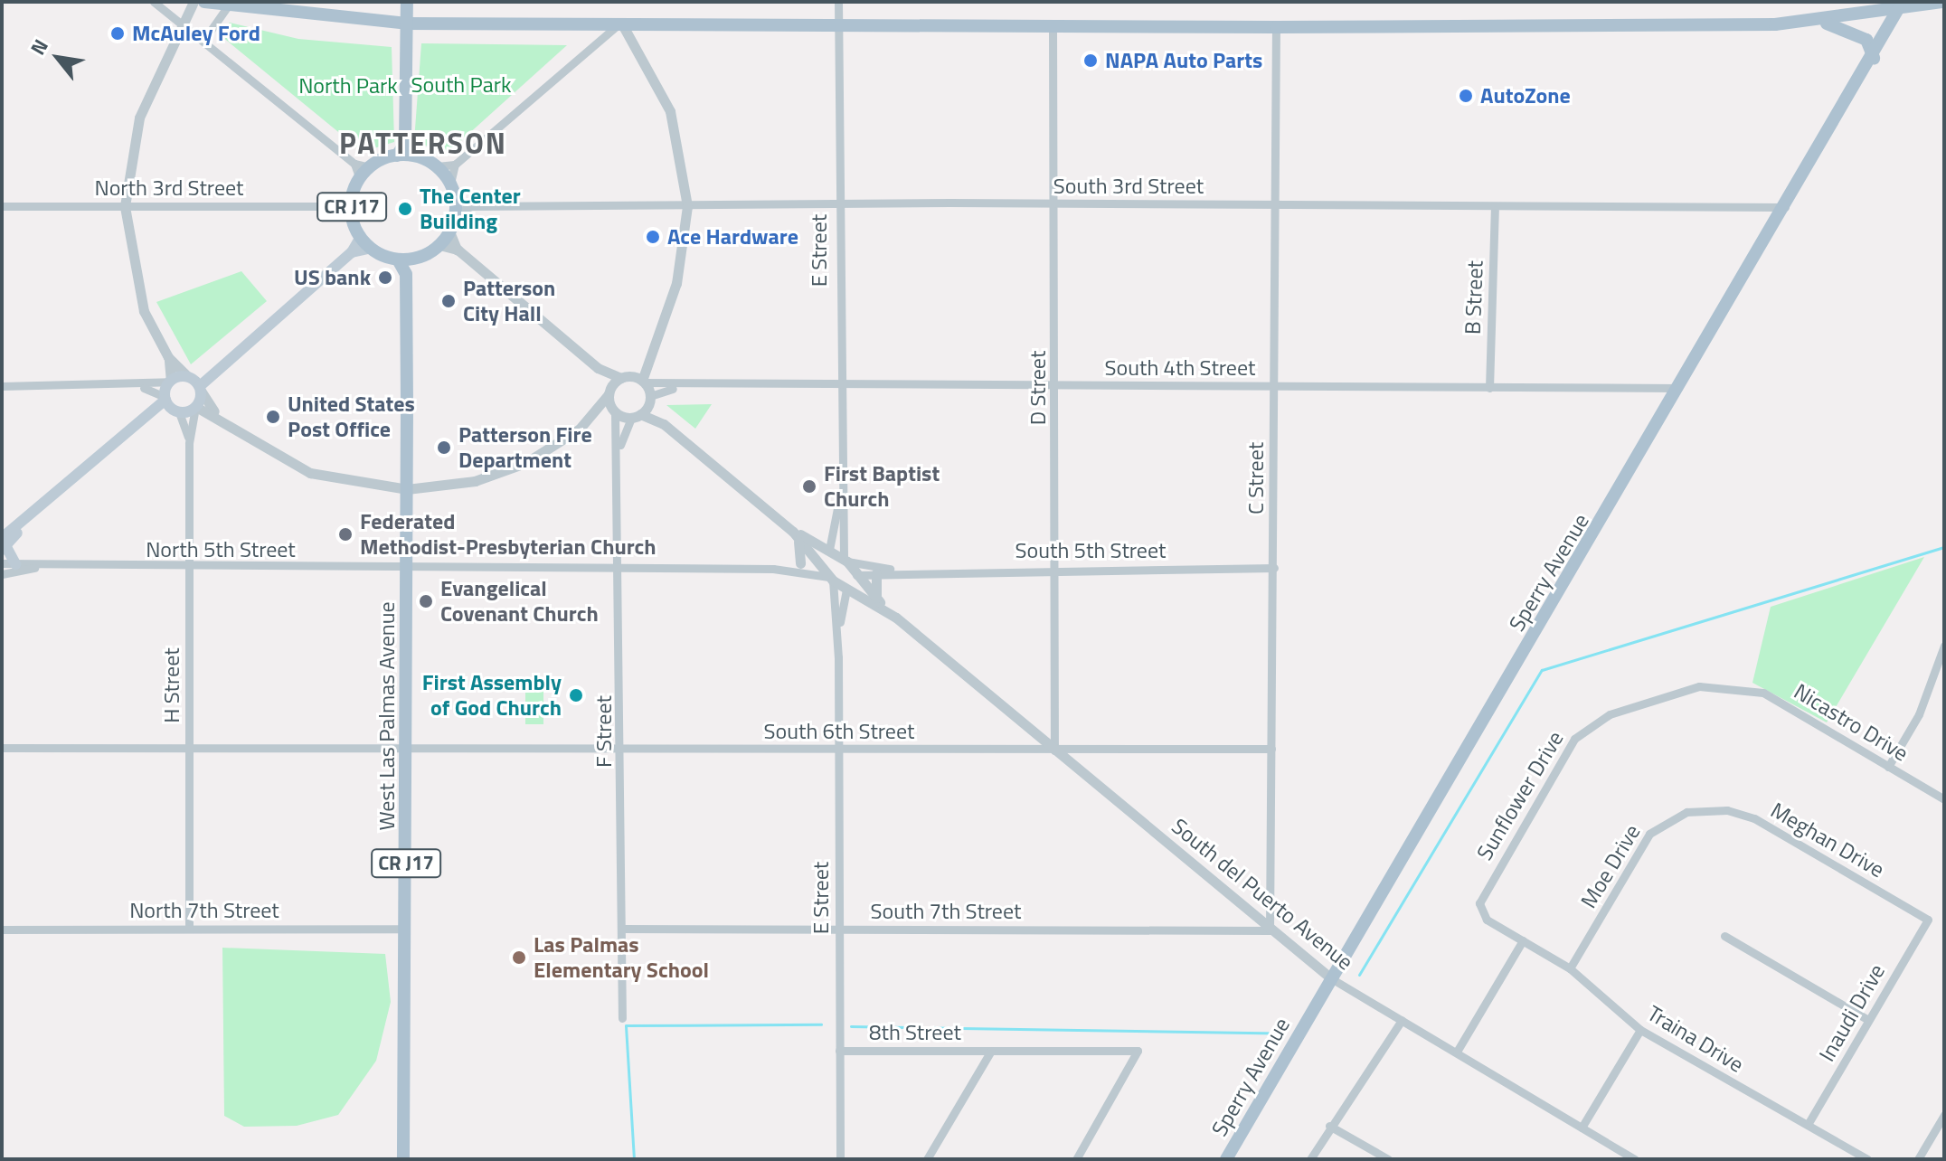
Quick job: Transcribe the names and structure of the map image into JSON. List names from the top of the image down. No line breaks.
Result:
{"streets":{"main road":["CR J17","Sperry Avenue","West Las Palmas Avenue"],"street":["South 3rd Street","North 3rd Street","E Street","B Street","South 4th Street","D Street","C Street","North 5th Street","South 5th Street","H Street","Nicastro Drive","F Street","South 6th Street","Sunflower Drive","Meghan Drive","Moe Drive","South del Puerto Avenue","North 7th Street","South 7th Street","Inaudi Drive","8th Street","Traina Drive"]},"crossings":[["South 3rd Street","North 3rd Street"],["South 3rd Street","CR J17"],["South 3rd Street","E Street"],["South 3rd Street","B Street"],["South 3rd Street","D Street"],["South 3rd Street","C Street"],["South 3rd Street","Sperry Avenue"],["South 3rd Street","West Las Palmas Avenue"],["North 3rd Street","CR J17"],["North 3rd Street","West Las Palmas Avenue"],["CR J17","West Las Palmas Avenue"],["E Street","South 4th Street"],["E Street","South 5th Street"],["E Street","South 6th Street"],["E Street","South del Puerto Avenue"],["E Street","South 7th Street"],["E Street","8th Street"],["B Street","South 4th Street"],["South 4th Street","D Street"],["South 4th Street","C Street"],["South 4th Street","Sperry Avenue"],["South 4th Street","F Street"],["South 4th Street","South del Puerto Avenue"],["D Street","South 5th Street"],["D Street","South 6th Street"],["D Street","South del Puerto Avenue"],["C Street","South 5th Street"],["C Street","South 6th Street"],["C Street","South del Puerto Avenue"],["C Street","South 7th Street"],["North 5th Street","H Street"],["North 5th Street","West Las Palmas Avenue"],["South 5th Street","South del Puerto Avenue"],["Sperry Avenue","South del Puerto Avenue"],["H Street","South 6th Street"],["H Street","North 7th Street"],["West Las Palmas Avenue","South 6th Street"],["West Las Palmas Avenue","North 7th Street"],["Nicastro Drive","Sunflower Drive"],["F Street","South 6th Street"],["F Street","South del Puerto Avenue"],["F Street","South 7th Street"],["South 6th Street","South del Puerto Avenue"],["Sunflower Drive","Traina Drive"],["Meghan Drive","Moe Drive"],["Meghan Drive","Inaudi Drive"],["Moe Drive","Traina Drive"],["South del Puerto Avenue","South 7th Street"],["Inaudi Drive","Traina Drive"]],"districts":["PATTERSON"],"parks":["South Park","North Park"],"places":["McAuley Ford","NAPA Auto Parts","AutoZone","The Center Building","Ace Hardware","US bank","Patterson City Hall","United States Post Office","Patterson Fire Department","First Baptist Church","Federated Methodist-Presbyterian Church","Evangelical Covenant Church","First Assembly of God Church","Las Palmas Elementary School"],"north":"top left"}
